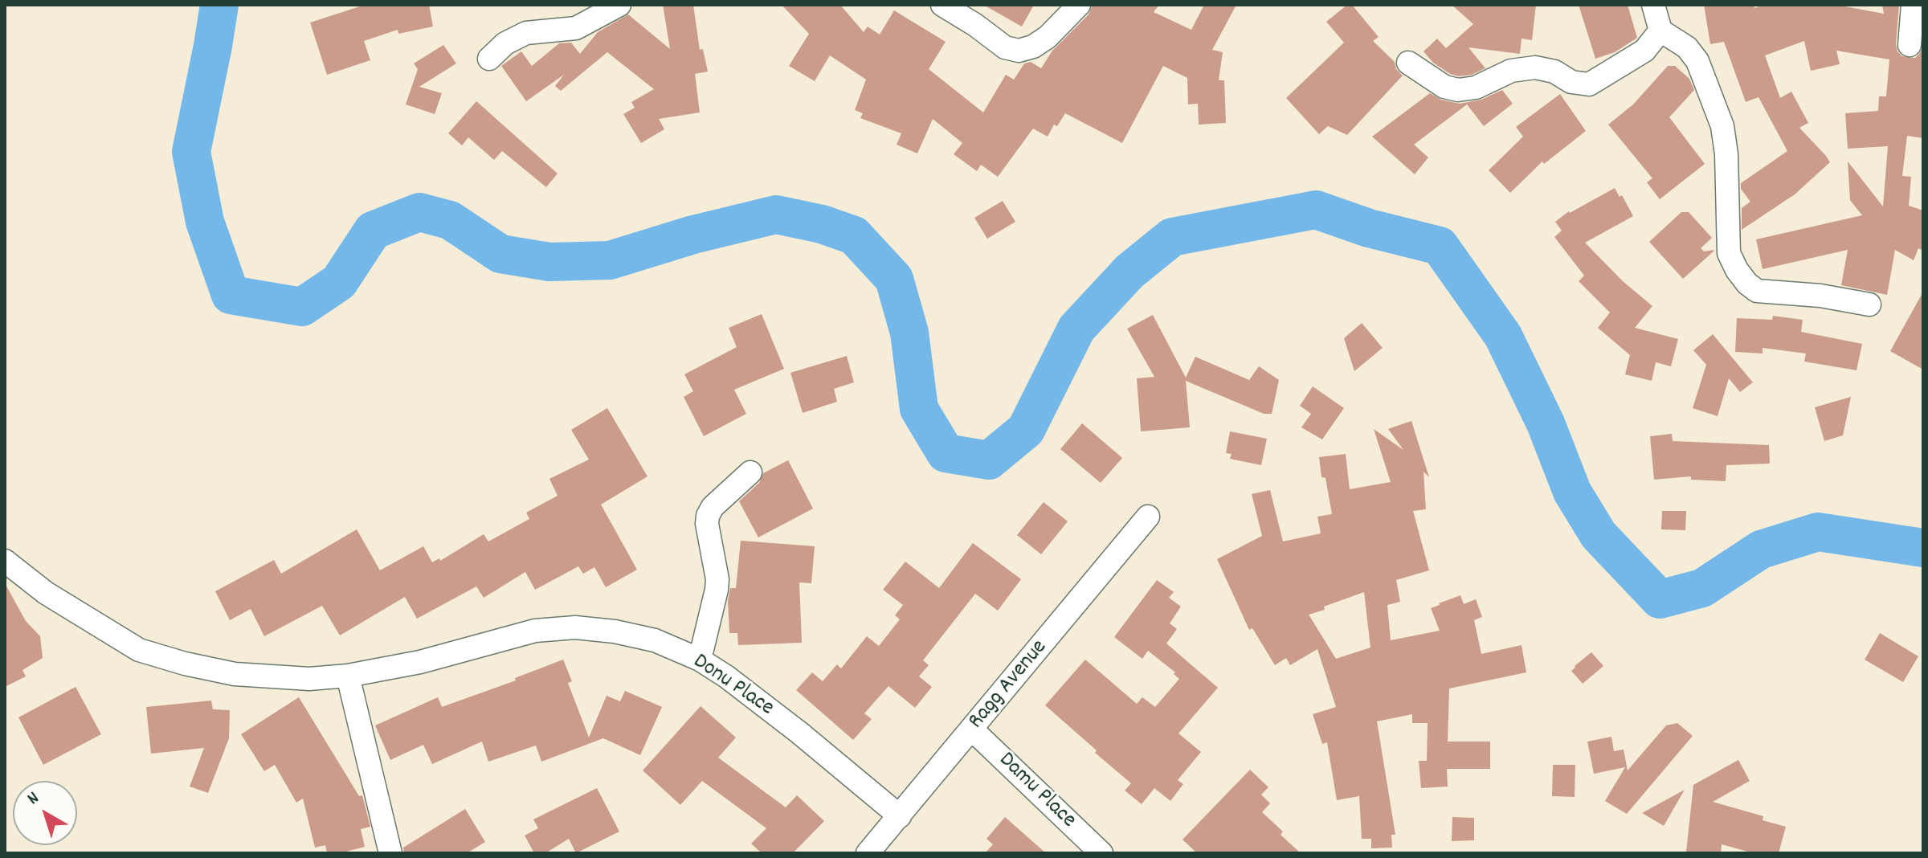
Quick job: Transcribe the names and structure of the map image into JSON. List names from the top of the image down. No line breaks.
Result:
{"streets":{"street":["Ragg Avenue","Donu Place","Damu Place"]},"crossings":[["Ragg Avenue","Donu Place"],["Ragg Avenue","Damu Place"]],"north":"top left"}
